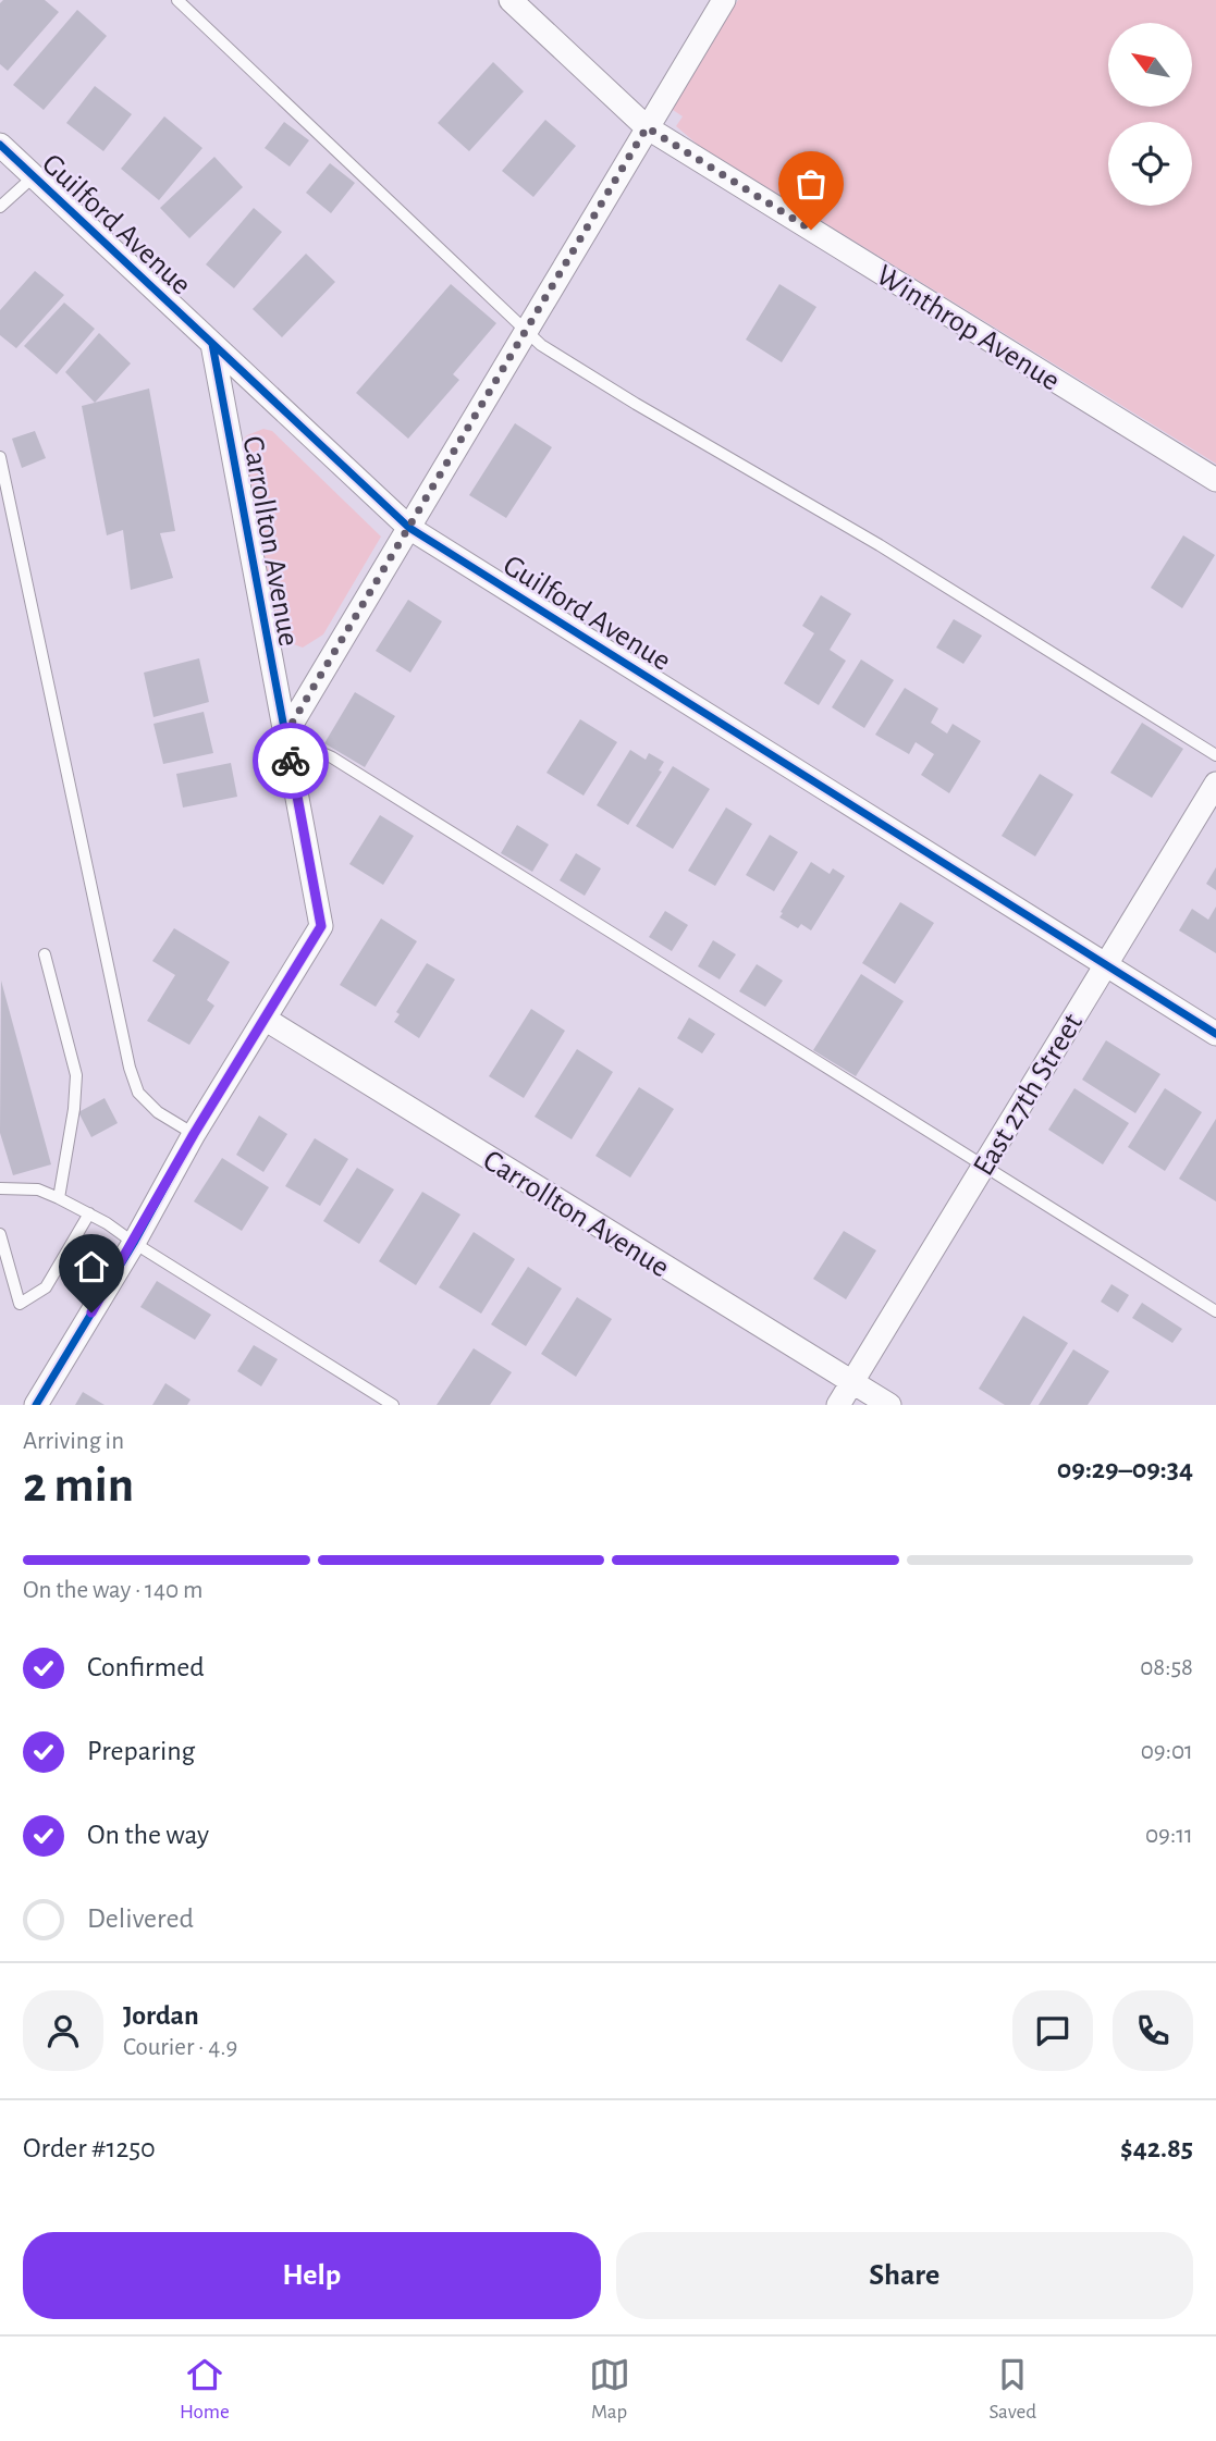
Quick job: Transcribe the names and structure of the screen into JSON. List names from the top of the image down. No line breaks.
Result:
{"streets":{"street":["Guilford Avenue","Winthrop Avenue","Carrollton Avenue","East 27th Street"]},"crossings":[["Guilford Avenue","Carrollton Avenue"],["Guilford Avenue","East 27th Street"],["Carrollton Avenue","East 27th Street"]],"north":"top left","page":{"heading":["2 min","Arriving in","09:29–09:34"],"panel":["Jordan","Courier · 4.9","Order #1250","$42.85"],"bar":"On the way · 140 m","list":[["Confirmed","08:58"],["Preparing","09:01"],["On the way","09:11"],"Delivered"],"buttons":["Help","Share"],"tabs":["Home","Map","Saved"]}}
